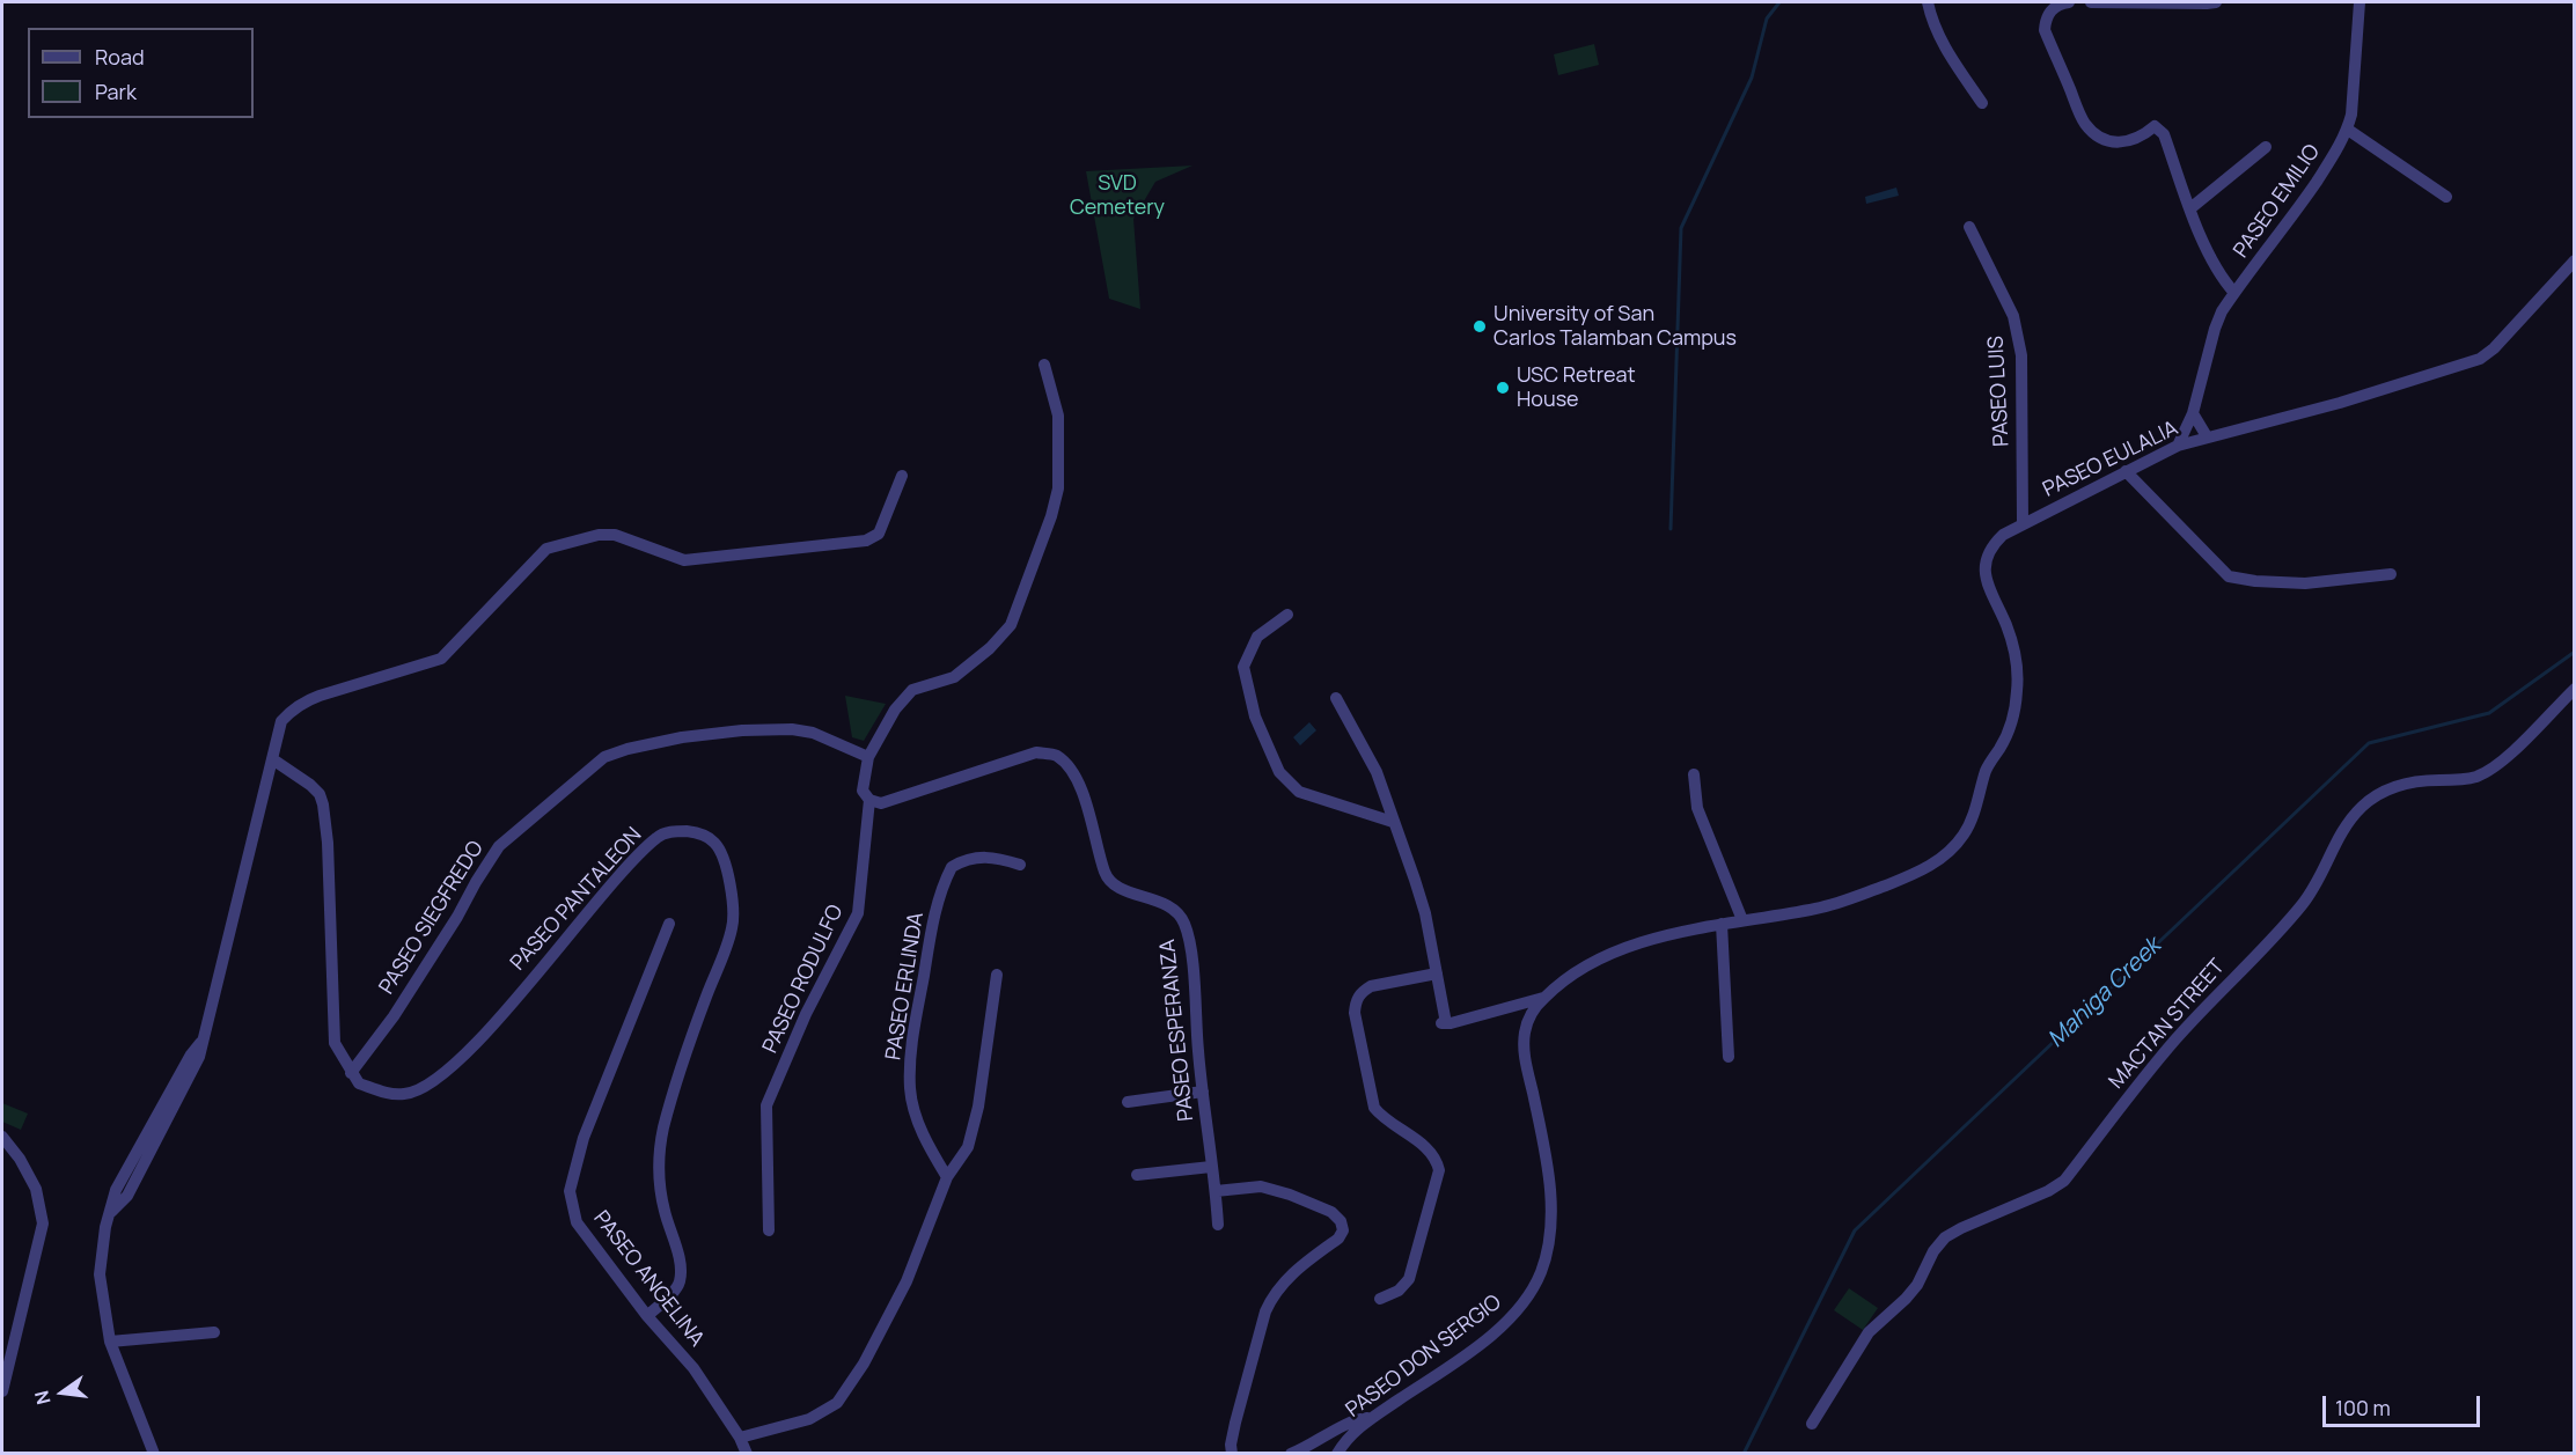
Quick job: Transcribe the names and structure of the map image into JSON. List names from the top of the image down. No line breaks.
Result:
{"streets":{"street":["PASEO EMILIO","PASEO LUIS","PASEO EULALIA","PASEO PANTALEON","PASEO SIEGFREDO","PASEO RODULFO","PASEO ERLINDA","MACTAN STREET","PASEO ESPERANZA","PASEO ANGELINA","PASEO DON SERGIO"]},"crossings":[["PASEO EMILIO","PASEO EULALIA"],["PASEO LUIS","PASEO EULALIA"],["PASEO EULALIA","PASEO DON SERGIO"],["PASEO PANTALEON","PASEO SIEGFREDO"],["PASEO PANTALEON","PASEO ANGELINA"],["PASEO SIEGFREDO","PASEO RODULFO"],["PASEO RODULFO","PASEO ESPERANZA"]],"water":["Mahiga Creek"],"parks":["SVD Cemetery"],"places":["University of San Carlos Talamban Campus","USC Retreat House"],"legend":["Road","Park"],"scale_bar":"100 m","north":"left"}
